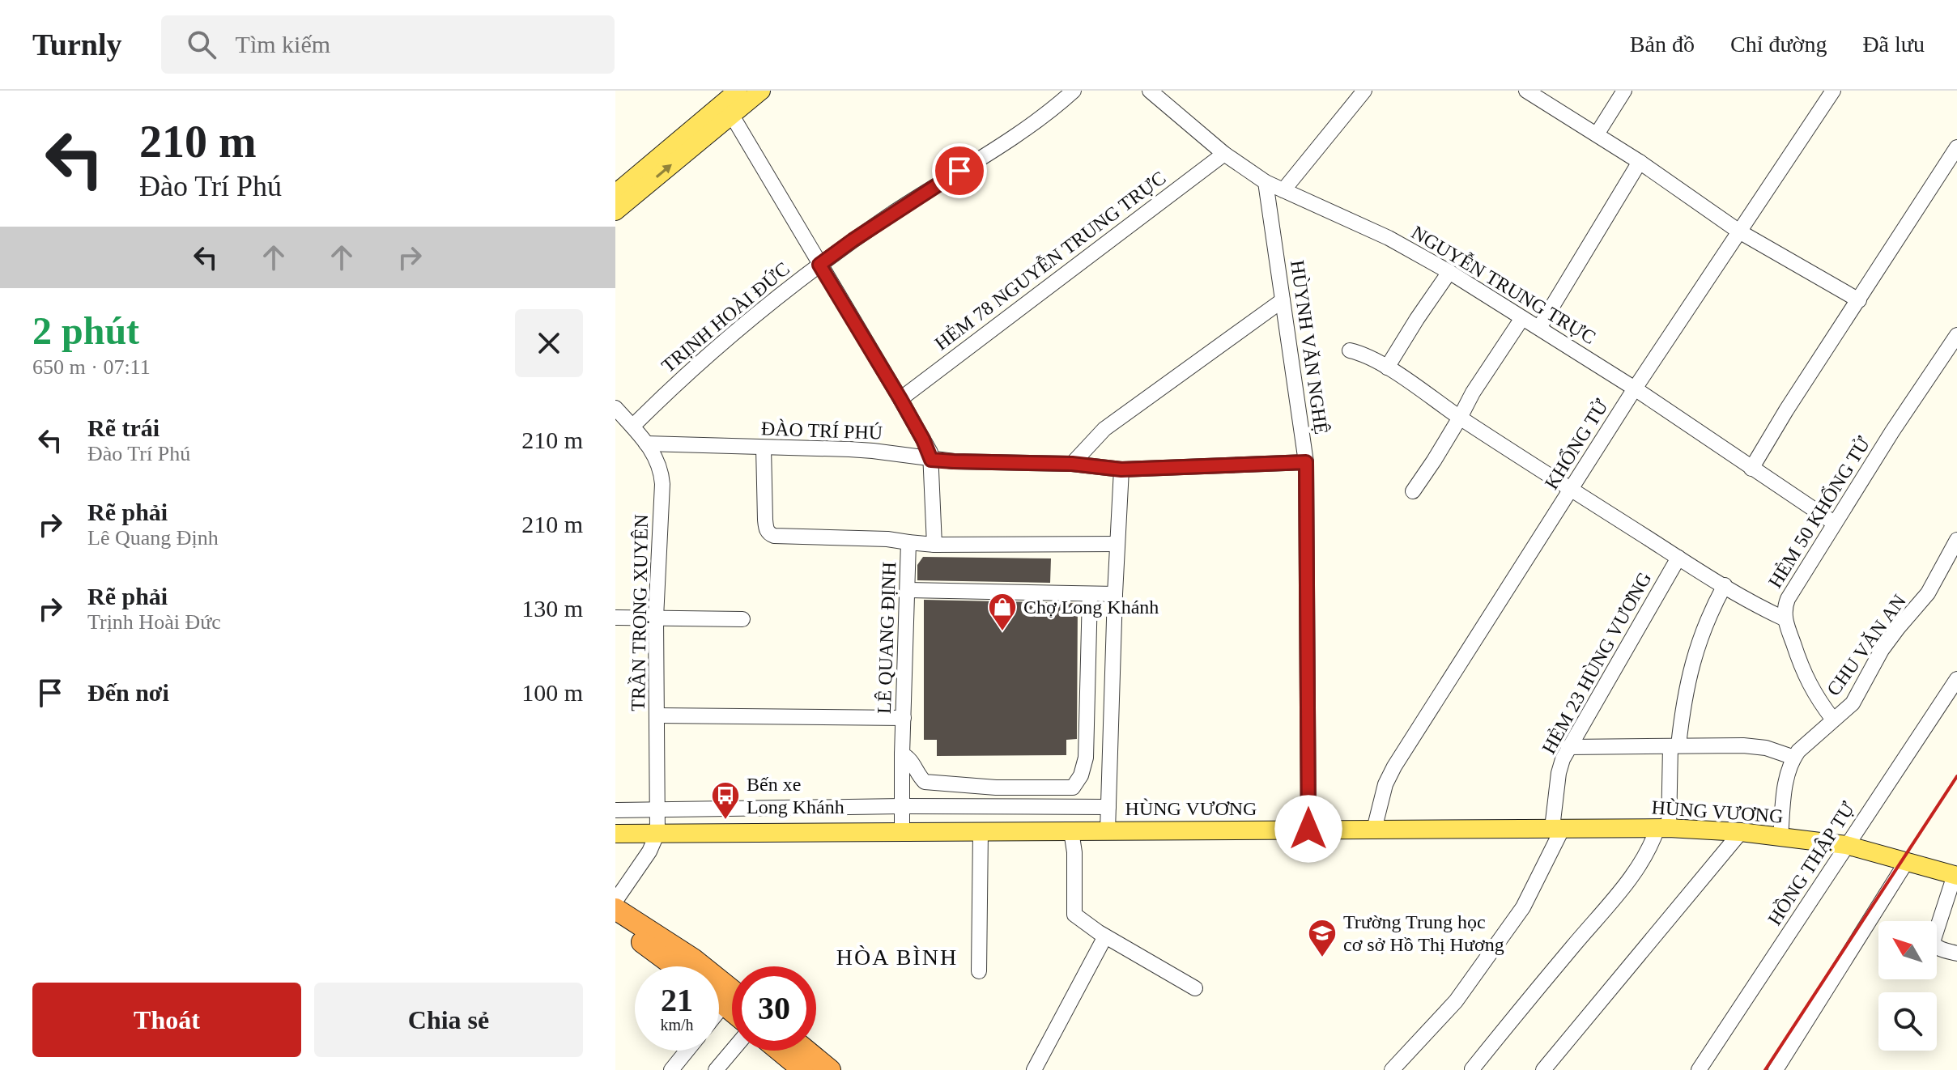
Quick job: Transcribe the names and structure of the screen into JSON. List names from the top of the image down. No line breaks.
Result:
{"streets":{"main road":["HÙNG VƯƠNG"],"street":["HẺM 78 NGUYỄN TRUNG TRỰC","NGUYỄN TRUNG TRỰC","TRỊNH HOÀI ĐỨC","HÙYNH VĂN NGHỆ","ĐÀO TRÍ PHÚ","KHỔNG TỬ","HẺM 50 KHỔNG TỬ","TRẦN TRỌNG XUYÊN","LÊ QUANG ĐỊNH","CHU VĂN AN","HẺM 23 HÙNG VƯƠNG","HỒNG THẬP TỰ"]},"crossings":[["HẺM 78 NGUYỄN TRUNG TRỰC","NGUYỄN TRUNG TRỰC"],["NGUYỄN TRUNG TRỰC","HÙYNH VĂN NGHỆ"],["NGUYỄN TRUNG TRỰC","KHỔNG TỬ"],["NGUYỄN TRUNG TRỰC","HẺM 50 KHỔNG TỬ"],["TRỊNH HOÀI ĐỨC","TRẦN TRỌNG XUYÊN"],["HÙYNH VĂN NGHỆ","ĐÀO TRÍ PHÚ"],["HÙYNH VĂN NGHỆ","HÙNG VƯƠNG"],["ĐÀO TRÍ PHÚ","TRẦN TRỌNG XUYÊN"],["KHỔNG TỬ","HÙNG VƯƠNG"],["HẺM 50 KHỔNG TỬ","CHU VĂN AN"],["TRẦN TRỌNG XUYÊN","HÙNG VƯƠNG"],["LÊ QUANG ĐỊNH","HÙNG VƯƠNG"],["CHU VĂN AN","HÙNG VƯƠNG"],["HẺM 23 HÙNG VƯƠNG","HÙNG VƯƠNG"],["HÙNG VƯƠNG","HỒNG THẬP TỰ"]],"districts":["HÒA BÌNH"],"places":{"shop":["Chợ Long Khánh"],"bus stop":["Bến xe Long Khánh"],"school or university":["Trường Trung học cơ sở Hồ Thị Hương"]},"north":"top left","page":{"header":"Turnly","search":"Tìm kiếm","nav":["Bản đồ","Chỉ đường","Đã lưu"],"turn":["210 m","Đào Trí Phú"],"heading":["2 phút","650 m · 07:11"],"list":[{"name":"Rẽ trái","note":"Đào Trí Phú","value":"210 m"},{"name":"Rẽ phải","note":"Lê Quang Định","value":"210 m"},{"name":"Rẽ phải","note":"Trịnh Hoài Đức","value":"130 m"},{"name":"Đến nơi","value":"100 m"}],"speed":"21 km/h","limit":"30","buttons":["Thoát","Chia sẻ"]}}
